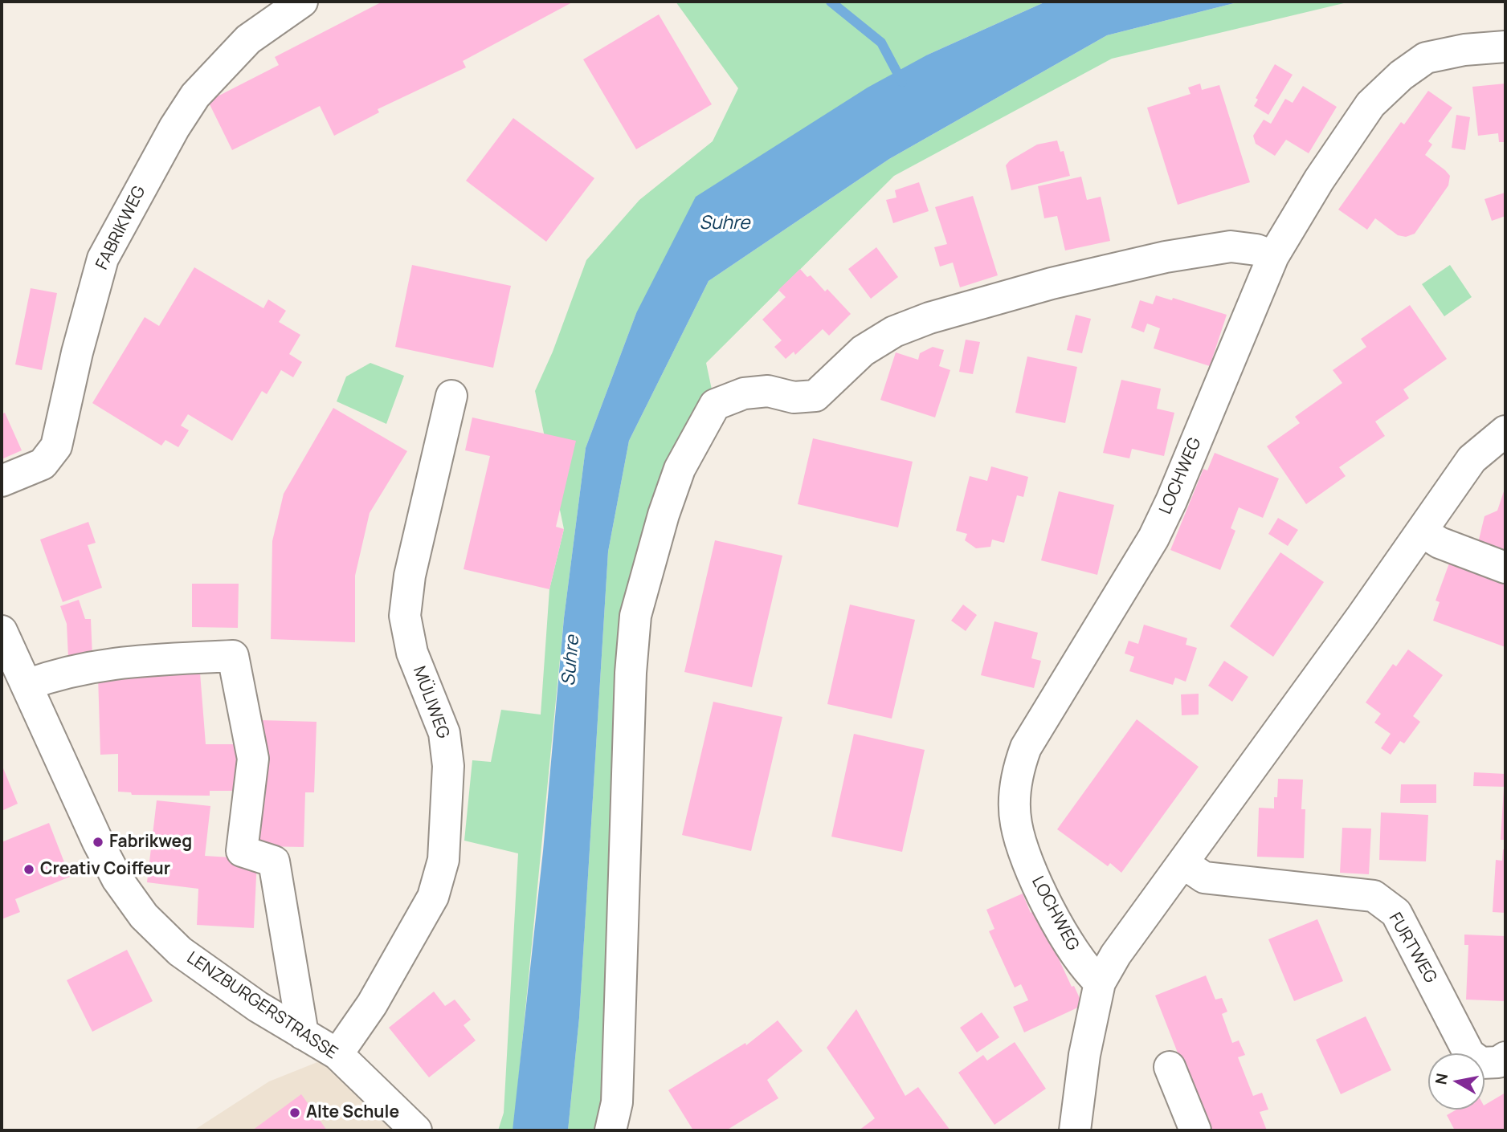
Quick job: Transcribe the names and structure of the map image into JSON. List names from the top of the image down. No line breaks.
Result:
{"streets":{"street":["FABRIKWEG","LOCHWEG","MÜLIWEG","FURTWEG","LENZBURGERSTRASSE"]},"crossings":[["MÜLIWEG","LENZBURGERSTRASSE"]],"water":["Suhre"],"places":["Fabrikweg","Creativ Coiffeur","Alte Schule"],"north":"left"}
